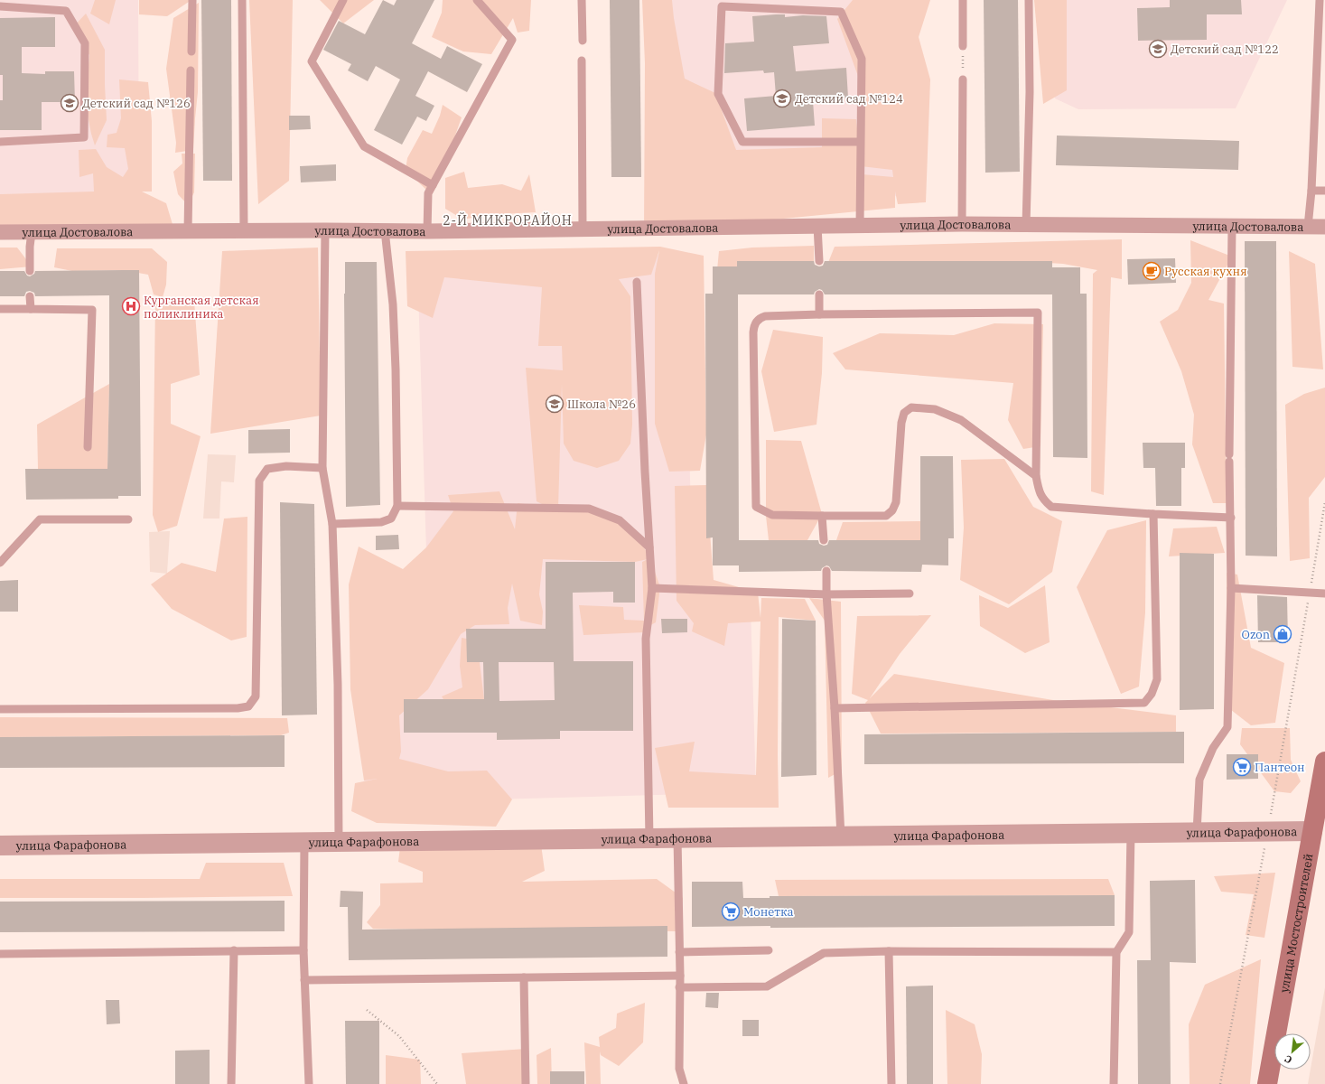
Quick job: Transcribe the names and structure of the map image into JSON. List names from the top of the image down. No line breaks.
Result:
{"streets":{"main road":["улица Мостостроителей"],"street":["улица Достовалова","улица Фарафонова"]},"crossings":[["улица Фарафонова","улица Мостостроителей"]],"districts":["2-Й МИКРОРАЙОН"],"places":{"school or university":["Детский сад №122","Детский сад №124","Детский сад №126","Школа №26"],"cafe":["Русская кухня"],"hospital":["Курганская детская поликлиника"],"shop":["Ozon"],"supermarket":["Пантеон","Монетка"]},"north":"bottom left"}
